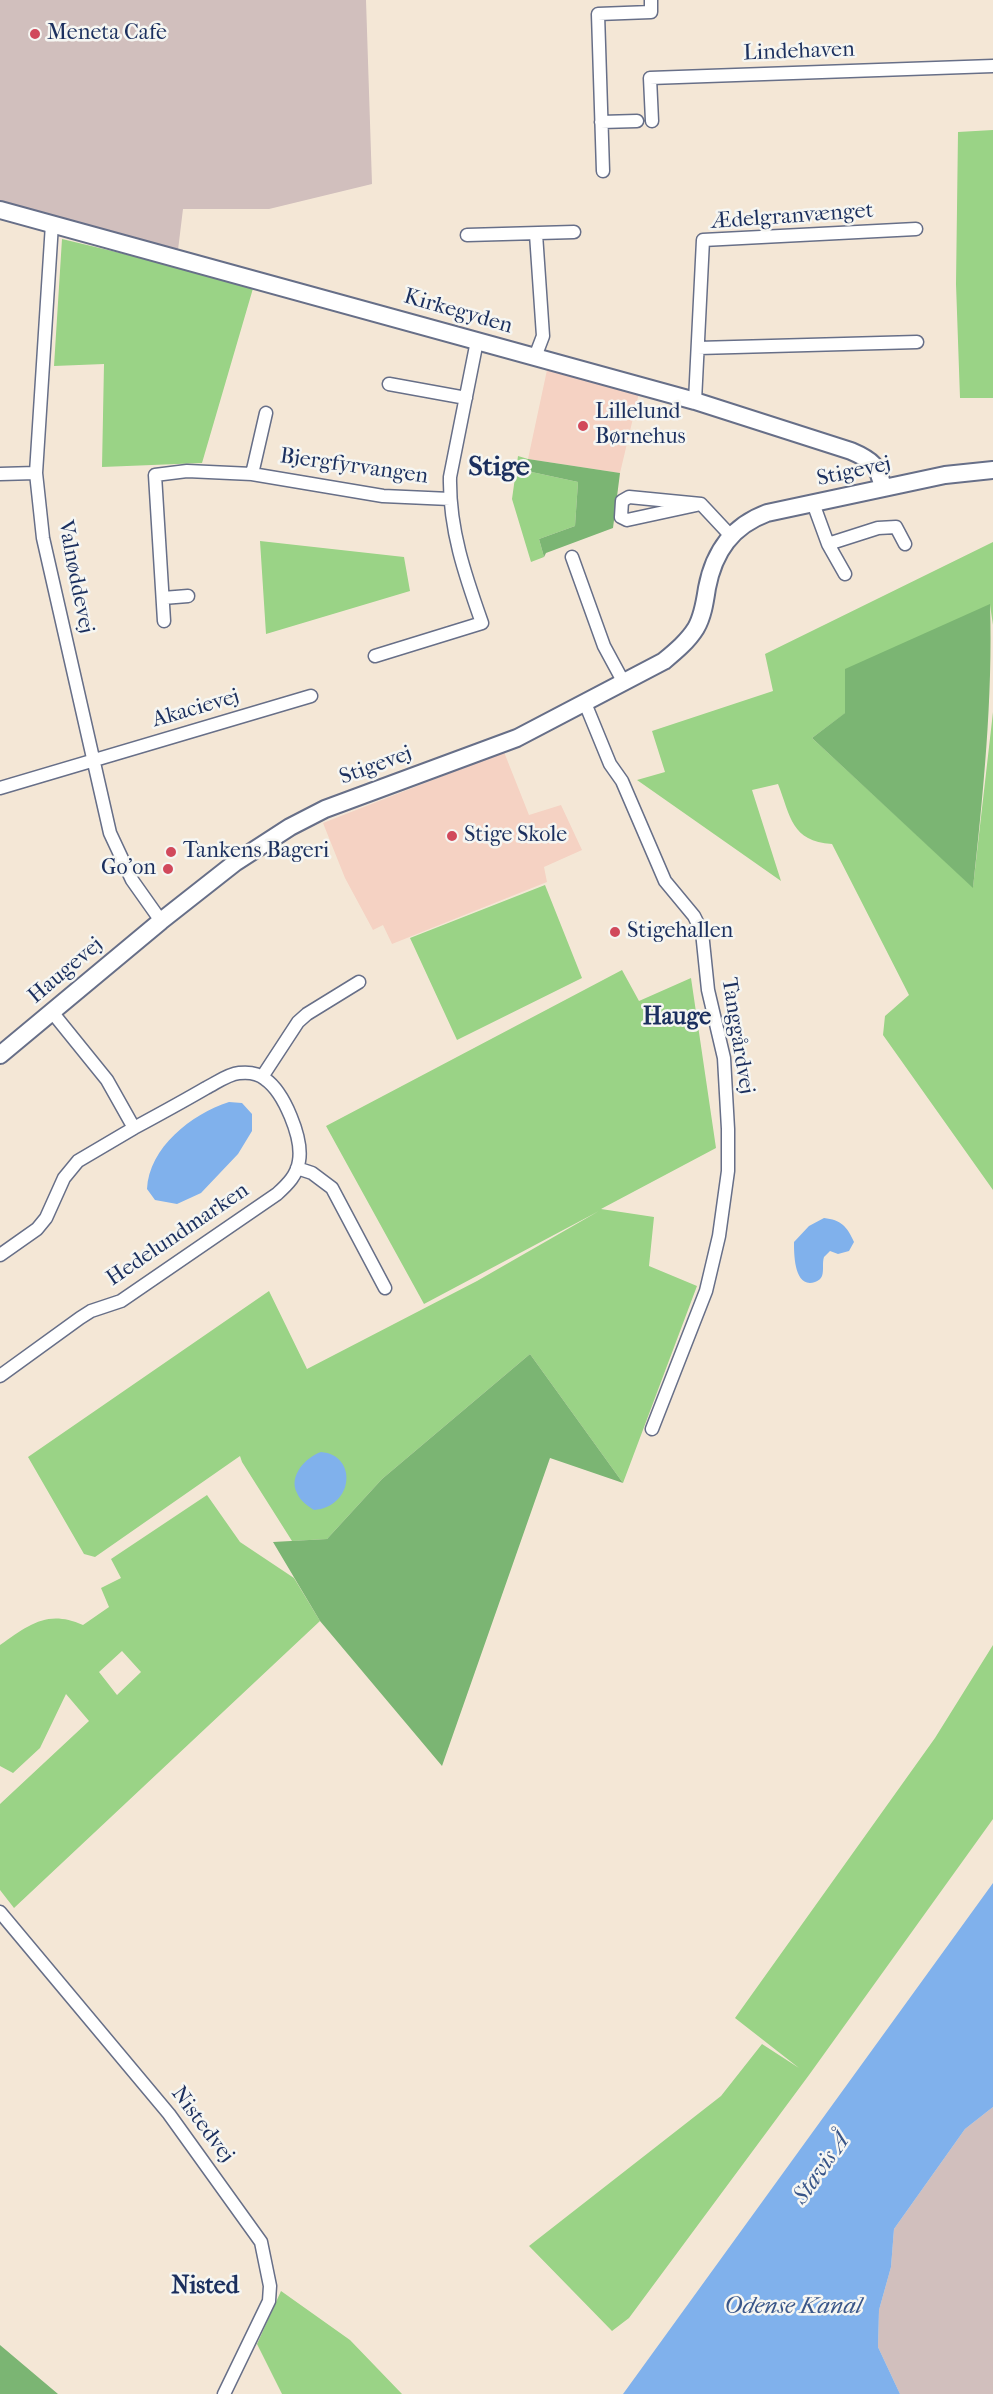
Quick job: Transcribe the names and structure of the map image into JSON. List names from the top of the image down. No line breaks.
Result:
{"streets":{"street":["Lindehaven","Ædelgranvænget","Kirkegyden","Bjergfyrvangen","Stigevej","Valnøddevej","Akacievej","Haugevej","Tanggårdvej","Hedelundmarken","Nistedvej"]},"crossings":[["Ædelgranvænget","Kirkegyden"],["Kirkegyden","Bjergfyrvangen"],["Kirkegyden","Stigevej"],["Kirkegyden","Valnøddevej"],["Stigevej","Valnøddevej"],["Stigevej","Haugevej"],["Stigevej","Tanggårdvej"],["Valnøddevej","Akacievej"],["Valnøddevej","Haugevej"]],"districts":["Stige","Hauge","Nisted"],"water":["Stavis Å","Odense Kanal"],"places":["Meneta Cafe","Lillelund Børnehus","Stige Skole","Tankens Bageri","Go'on","Stigehallen"]}
